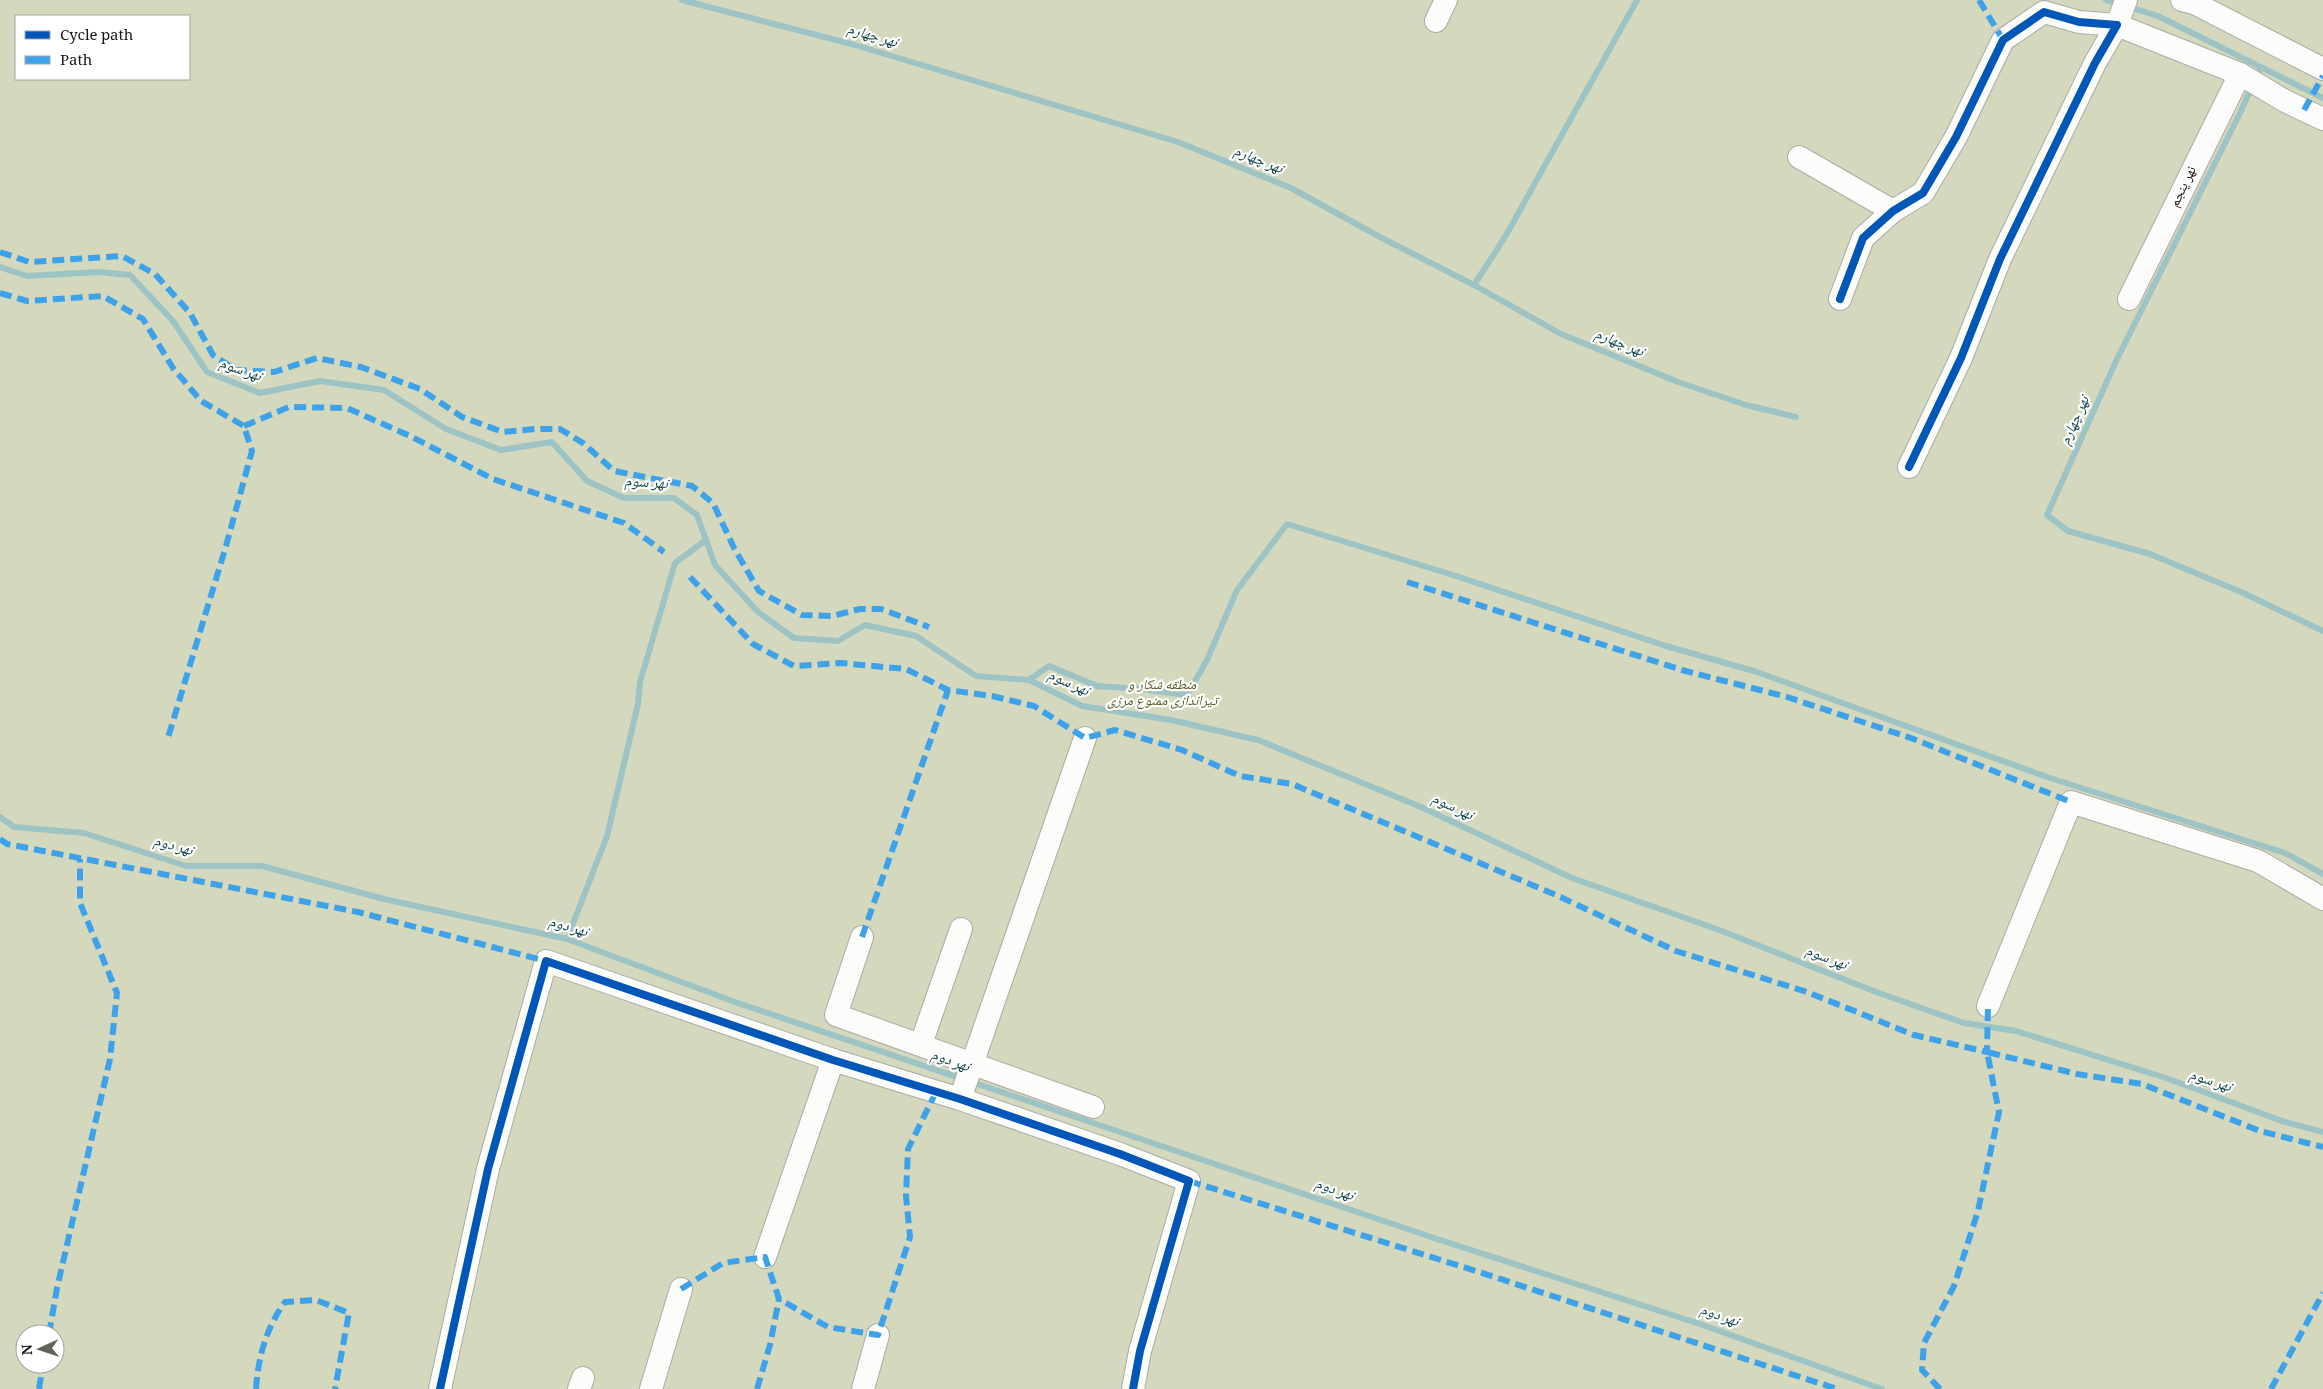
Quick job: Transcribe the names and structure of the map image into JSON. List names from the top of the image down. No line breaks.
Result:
{"streets":{"street":["نهر پنجم"]},"water":["نهر چهارم","نهر سوم","نهر دوم"],"parks":["منطقه شکار و تیراندازی ممنوع مرزی"],"legend":["Cycle path","Path"],"north":"left"}
